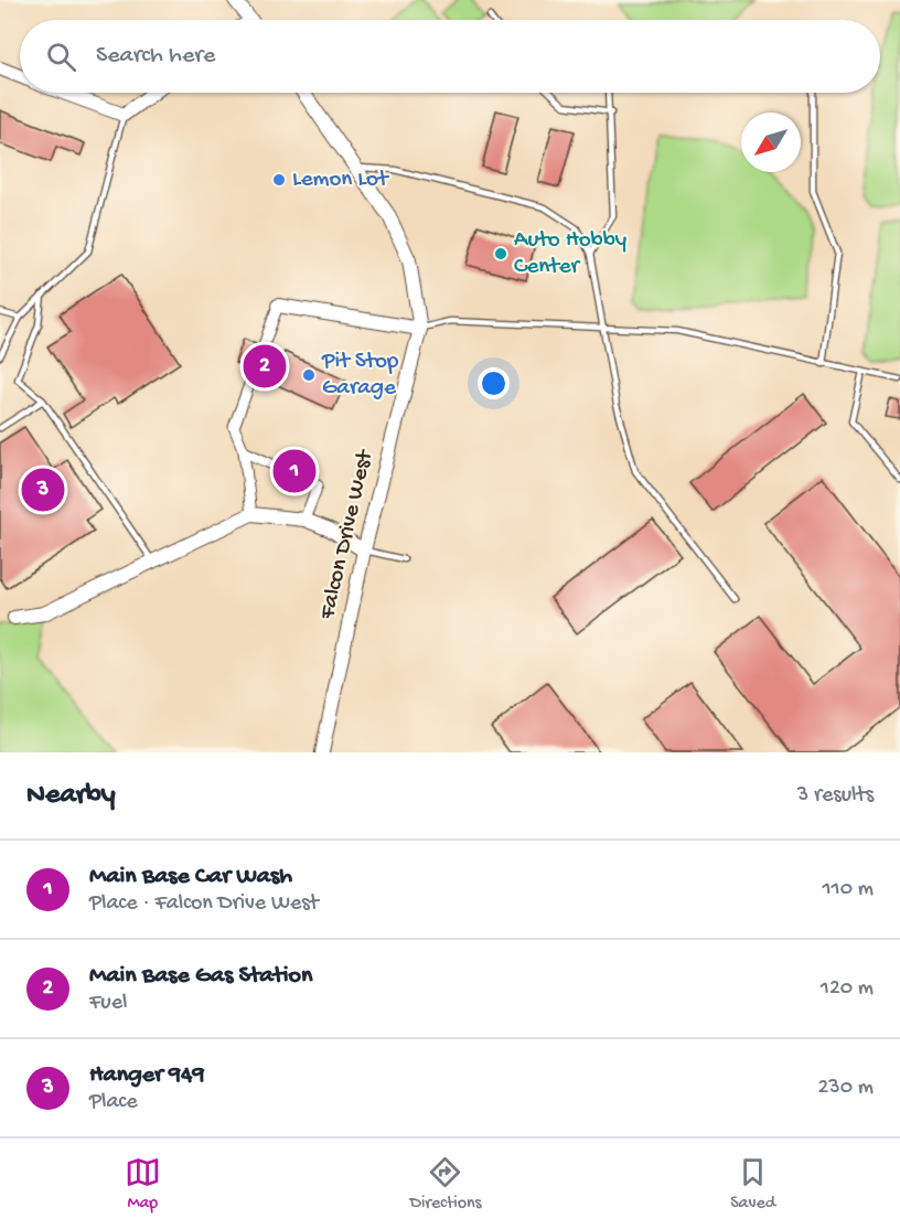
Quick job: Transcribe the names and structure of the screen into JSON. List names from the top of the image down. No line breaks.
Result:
{"streets":{"street":["Falcon Drive West"]},"places":["Lemon Lot","Auto Hobby Center","Pit Stop Garage"],"north":"bottom left","page":{"search":"Search here","pins":["2","1","3"],"heading":["Nearby","3 results"],"list":[{"mark":"1","name":"Main Base Car Wash","note":"Place · Falcon Drive West","value":"110 m"},{"mark":"2","name":"Main Base Gas Station","note":"Fuel","value":"120 m"},{"mark":"3","name":"Hanger 949","note":"Place","value":"230 m"}],"nav":["Map","Directions","Saved"]}}
